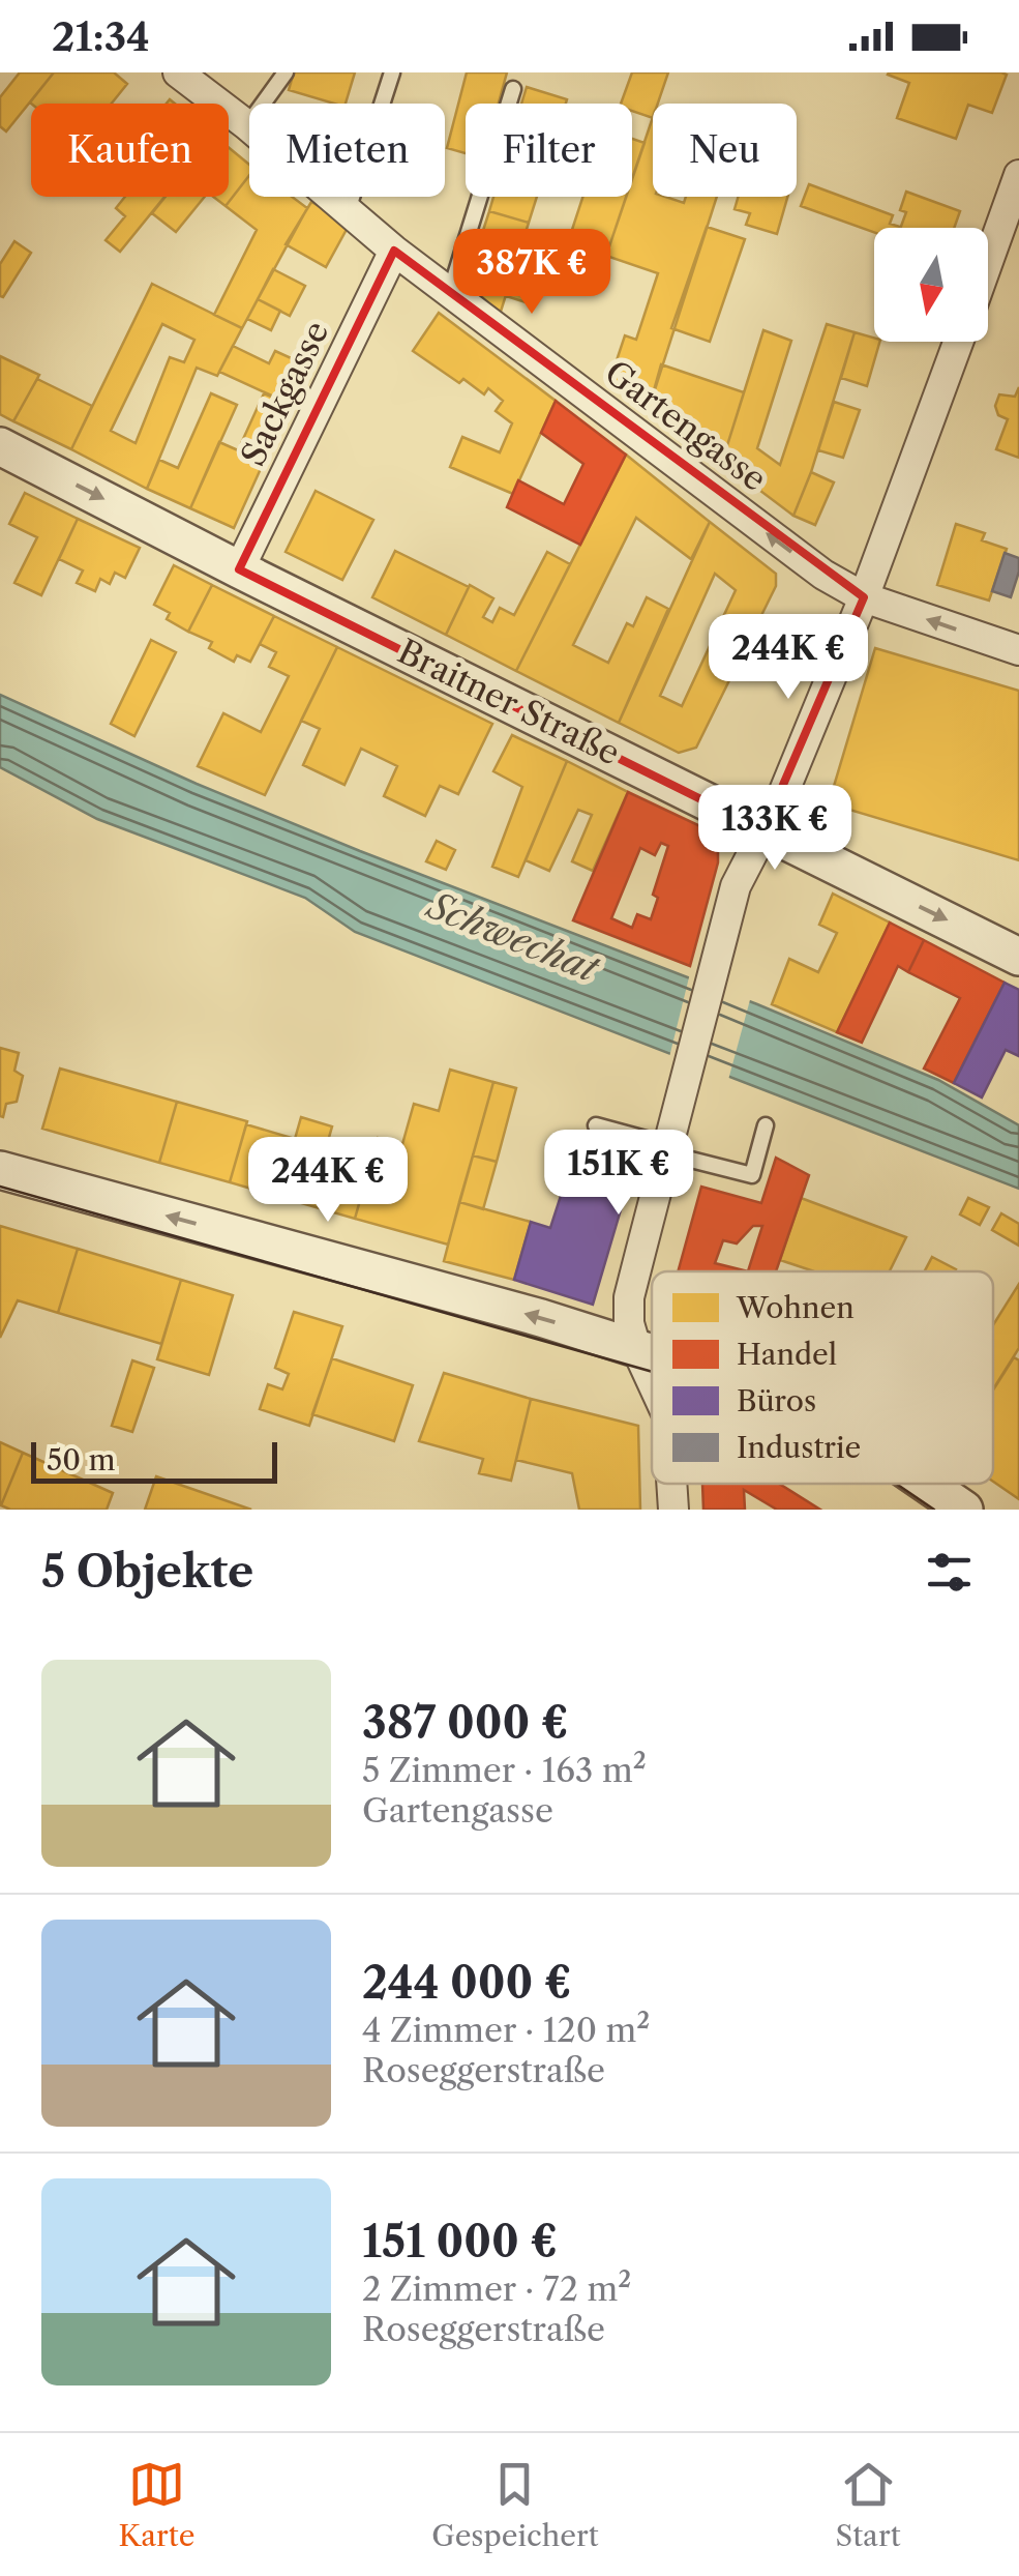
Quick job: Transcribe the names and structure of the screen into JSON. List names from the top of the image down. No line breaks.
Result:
{"streets":{"street":["Sackgasse","Gartengasse","Braitner Straße"]},"crossings":[["Sackgasse","Gartengasse"],["Sackgasse","Braitner Straße"]],"one_way":["Gartengasse","Braitner Straße"],"water":["Schwechat"],"legend":["Wohnen","Handel","Büros","Industrie"],"scale_bar":"50 m","north":"bottom","page":{"status":"21:34","chip":["Kaufen","Mieten","Filter","Neu"],"price":["387K €","244K €","133K €","151K €","244K €"],"scale":"50 m","heading":"5 Objekte","list":[{"name":"387 000 €","note":"5 Zimmer · 163 m² · Gartengasse"},{"name":"244 000 €","note":"4 Zimmer · 120 m² · Roseggerstraße"},{"name":"151 000 €","note":"2 Zimmer · 72 m² · Roseggerstraße"}],"tabs":["Karte","Gespeichert","Start"]}}
